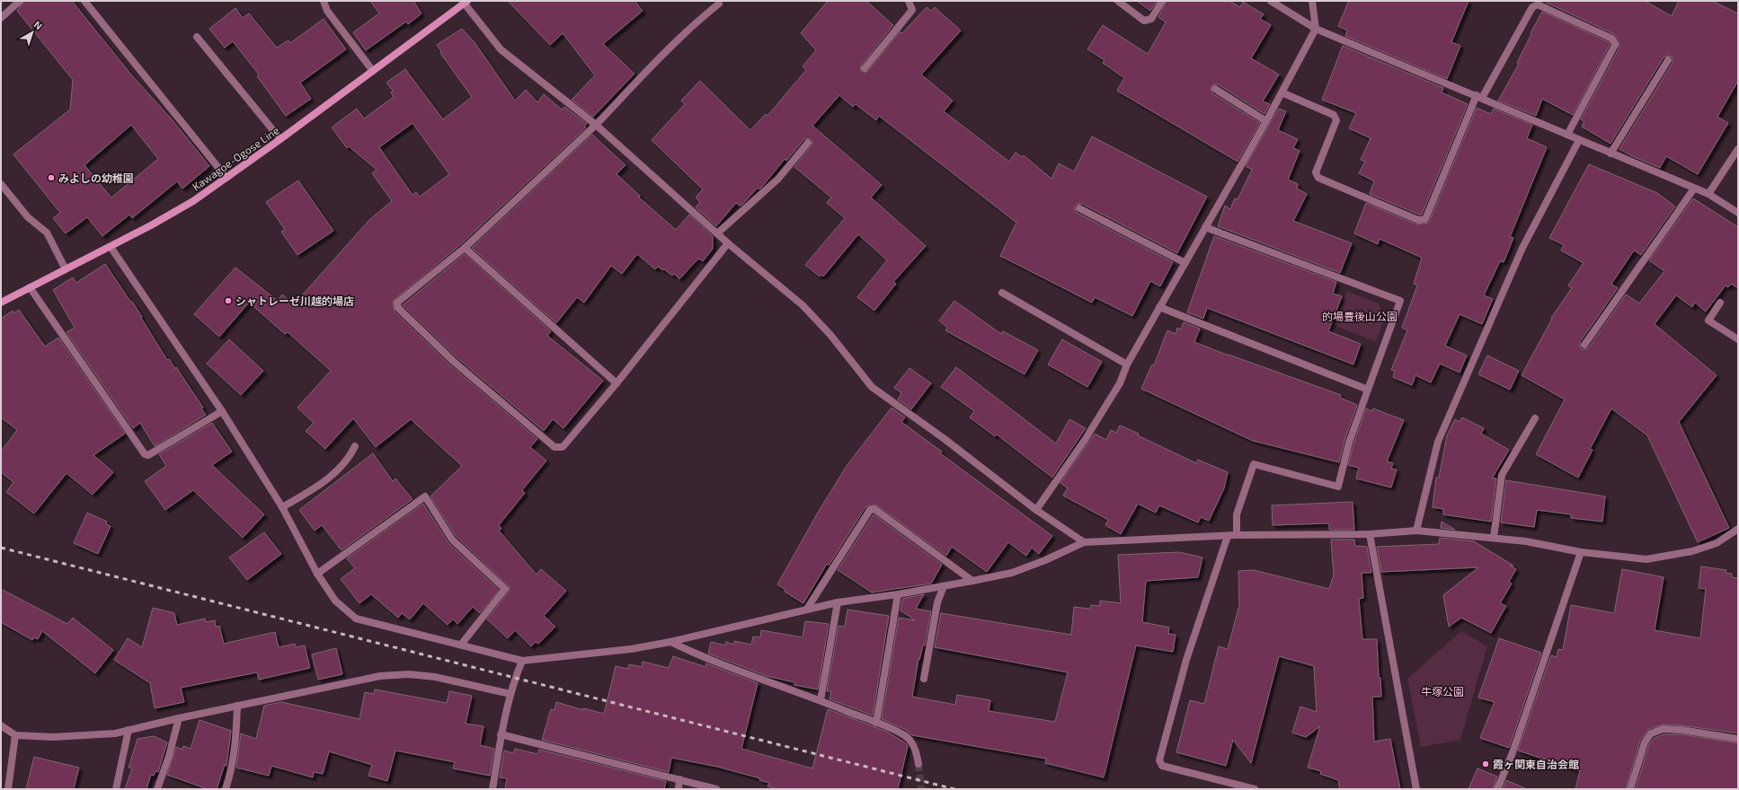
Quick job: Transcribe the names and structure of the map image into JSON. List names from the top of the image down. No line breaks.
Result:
{"streets":{"main road":["Kawagoe-Ogose Line"]},"parks":["的場豊後山公園","牛塚公園"],"places":["みよしの幼稚園","シャトレーゼ川越的場店","霞ヶ関東自治会館"],"north":"top right"}
